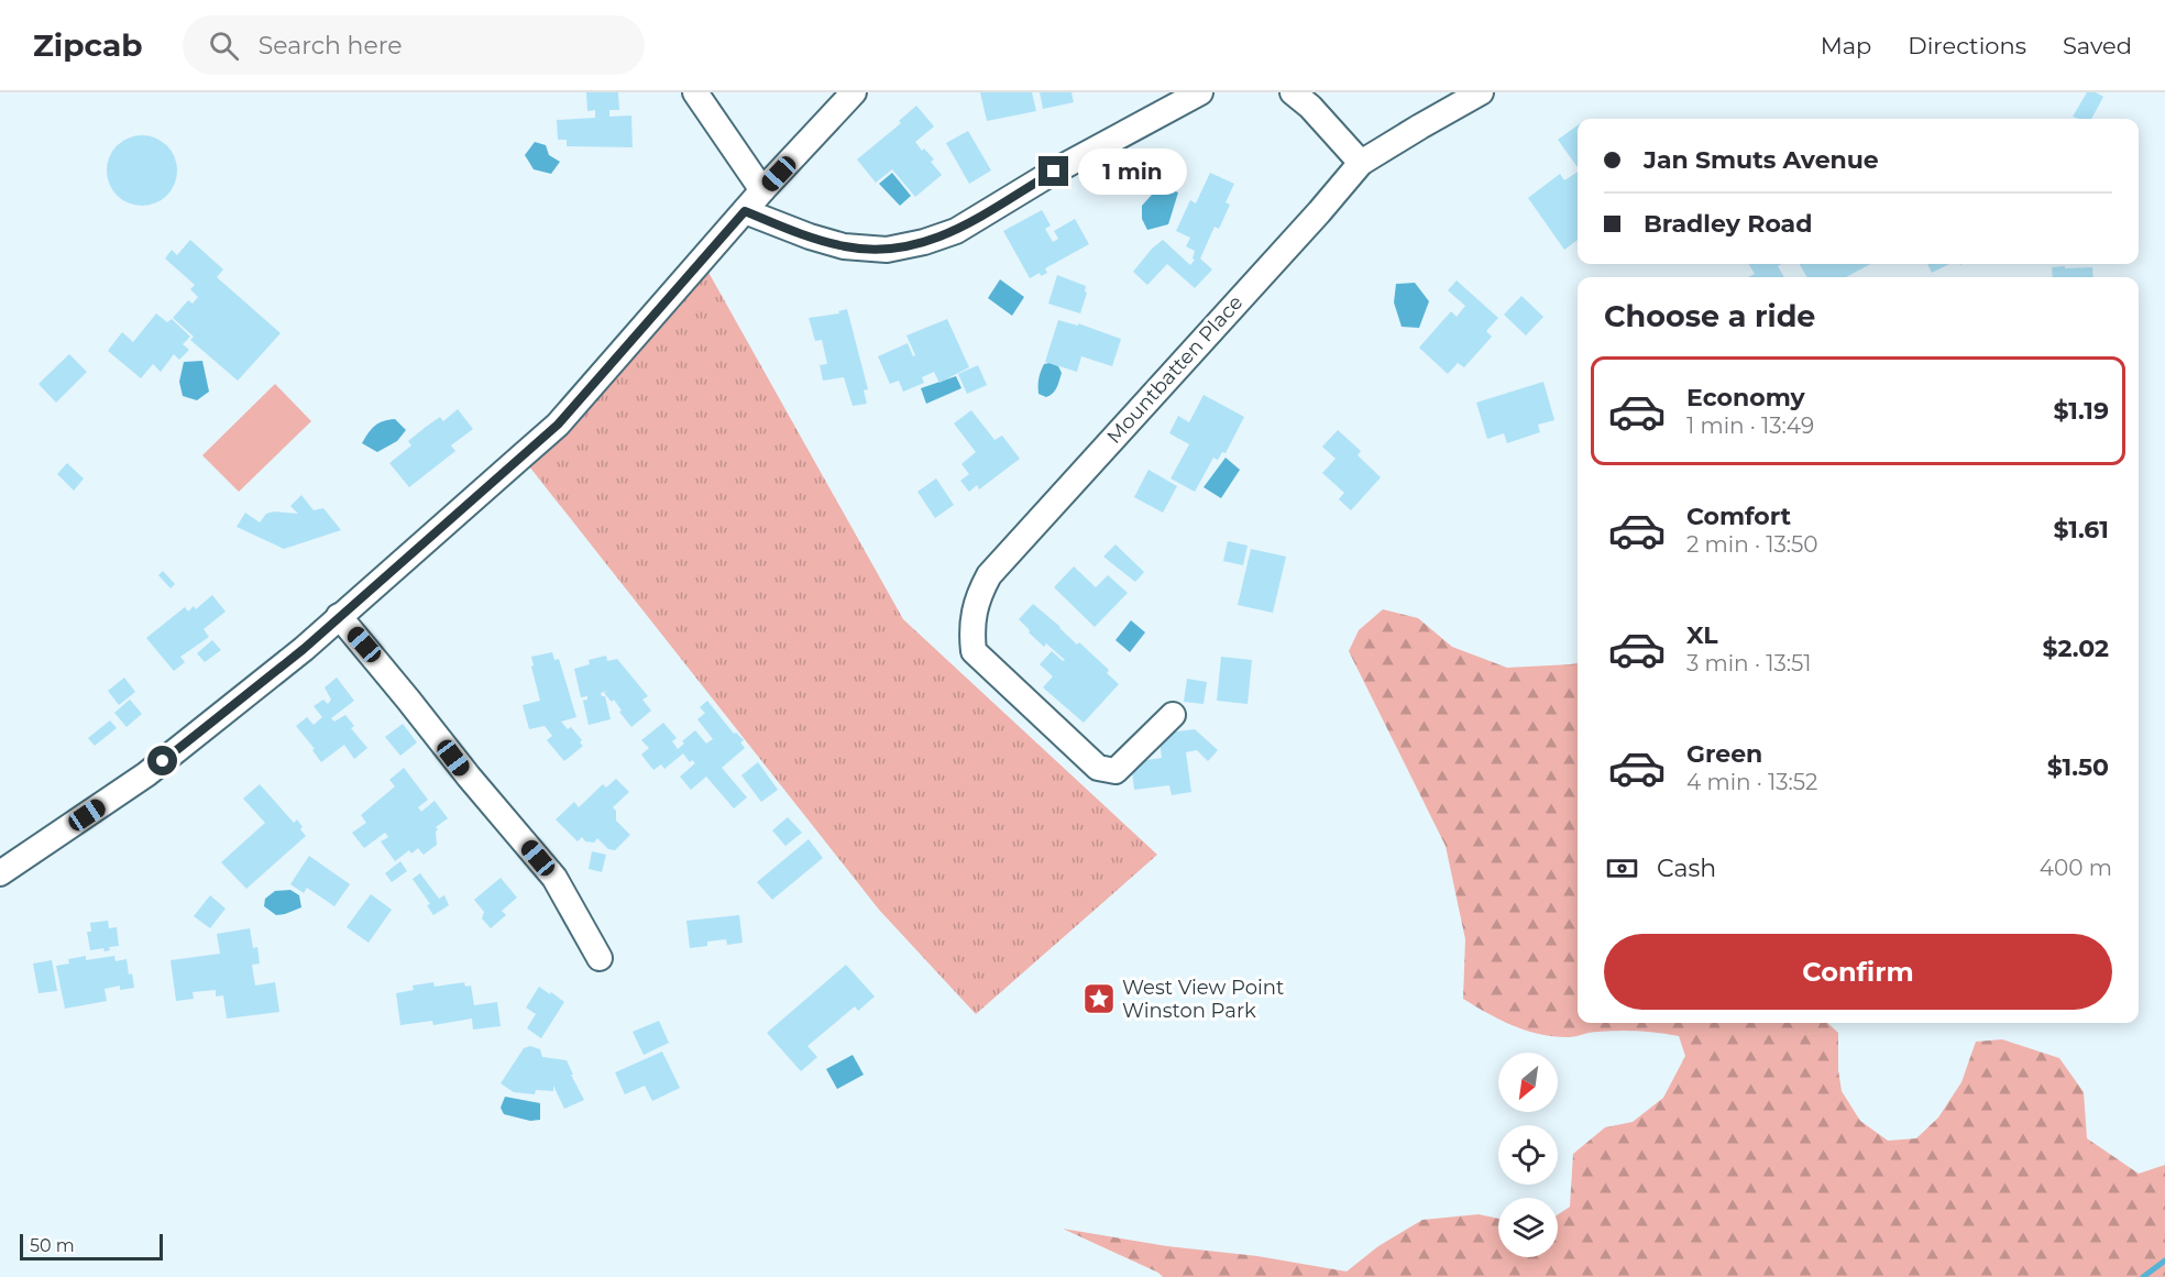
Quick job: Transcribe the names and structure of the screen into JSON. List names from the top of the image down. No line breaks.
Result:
{"streets":{"street":["Mountbatten Place"]},"places":{"place":["West View Point Winston Park"]},"scale_bar":"50 m","north":"bottom left","page":{"header":"Zipcab","search":"Search here","nav":["Map","Directions","Saved"],"banner":["Jan Smuts Avenue","Bradley Road"],"bubble":"1 min","heading":"Choose a ride","list":[{"name":"Economy","note":"1 min · 13:49","value":"$1.19"},{"name":"Comfort","note":"2 min · 13:50","value":"$1.61"},{"name":"XL","note":"3 min · 13:51","value":"$2.02"},{"name":"Green","note":"4 min · 13:52","value":"$1.50"}],"pay":["Cash","400 m"],"buttons":"Confirm","scale":"50 m"}}
